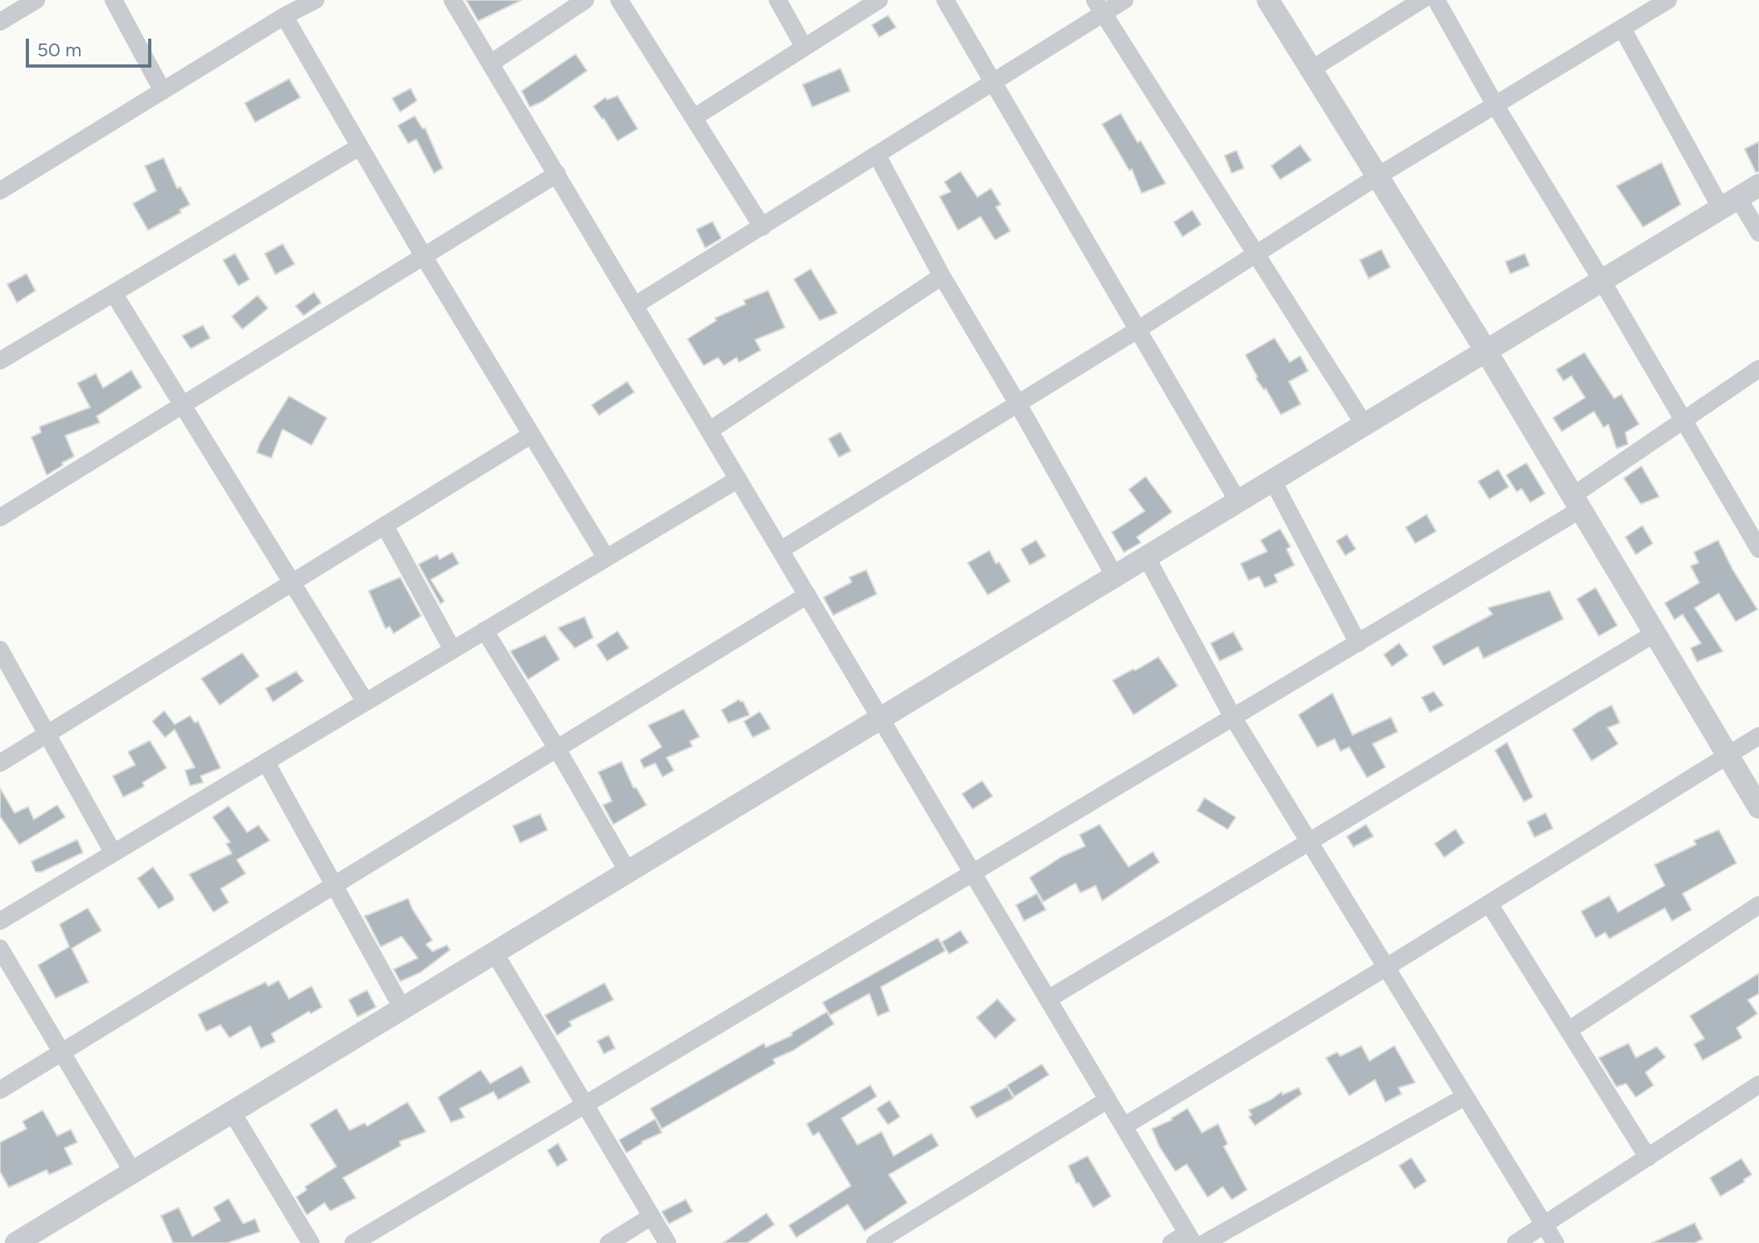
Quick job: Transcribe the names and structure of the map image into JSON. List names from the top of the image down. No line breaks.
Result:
{"scale_bar":"50 m"}
